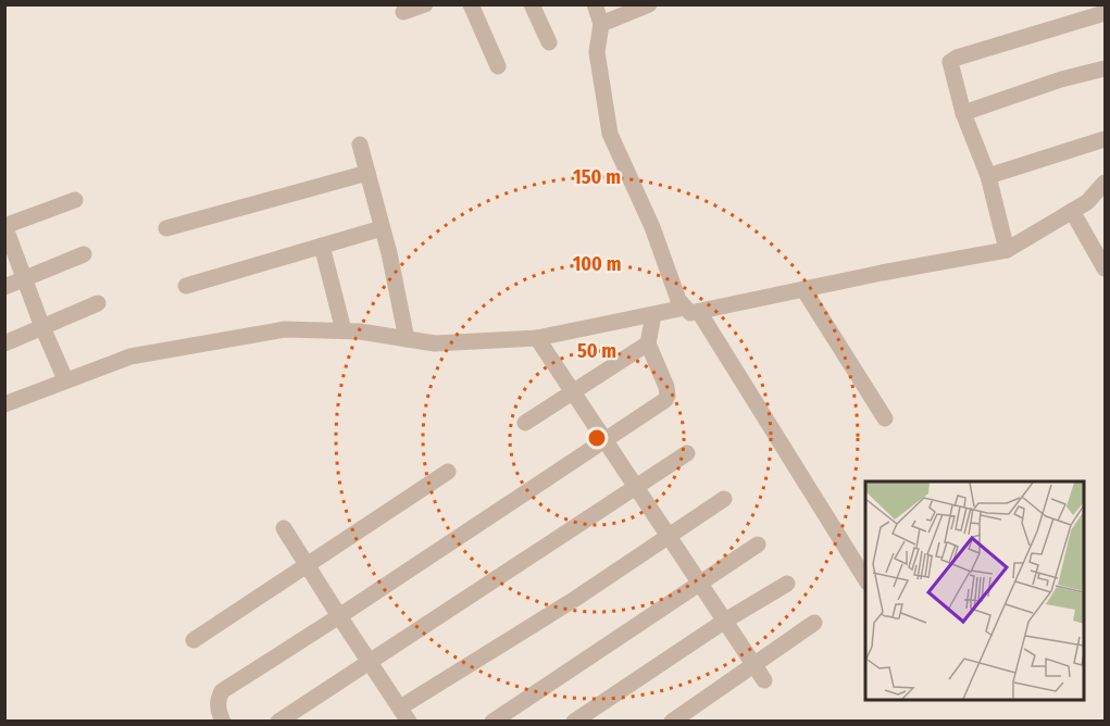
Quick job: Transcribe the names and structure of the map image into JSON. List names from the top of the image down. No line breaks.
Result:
{"rings":["150 m","100 m","50 m"]}
